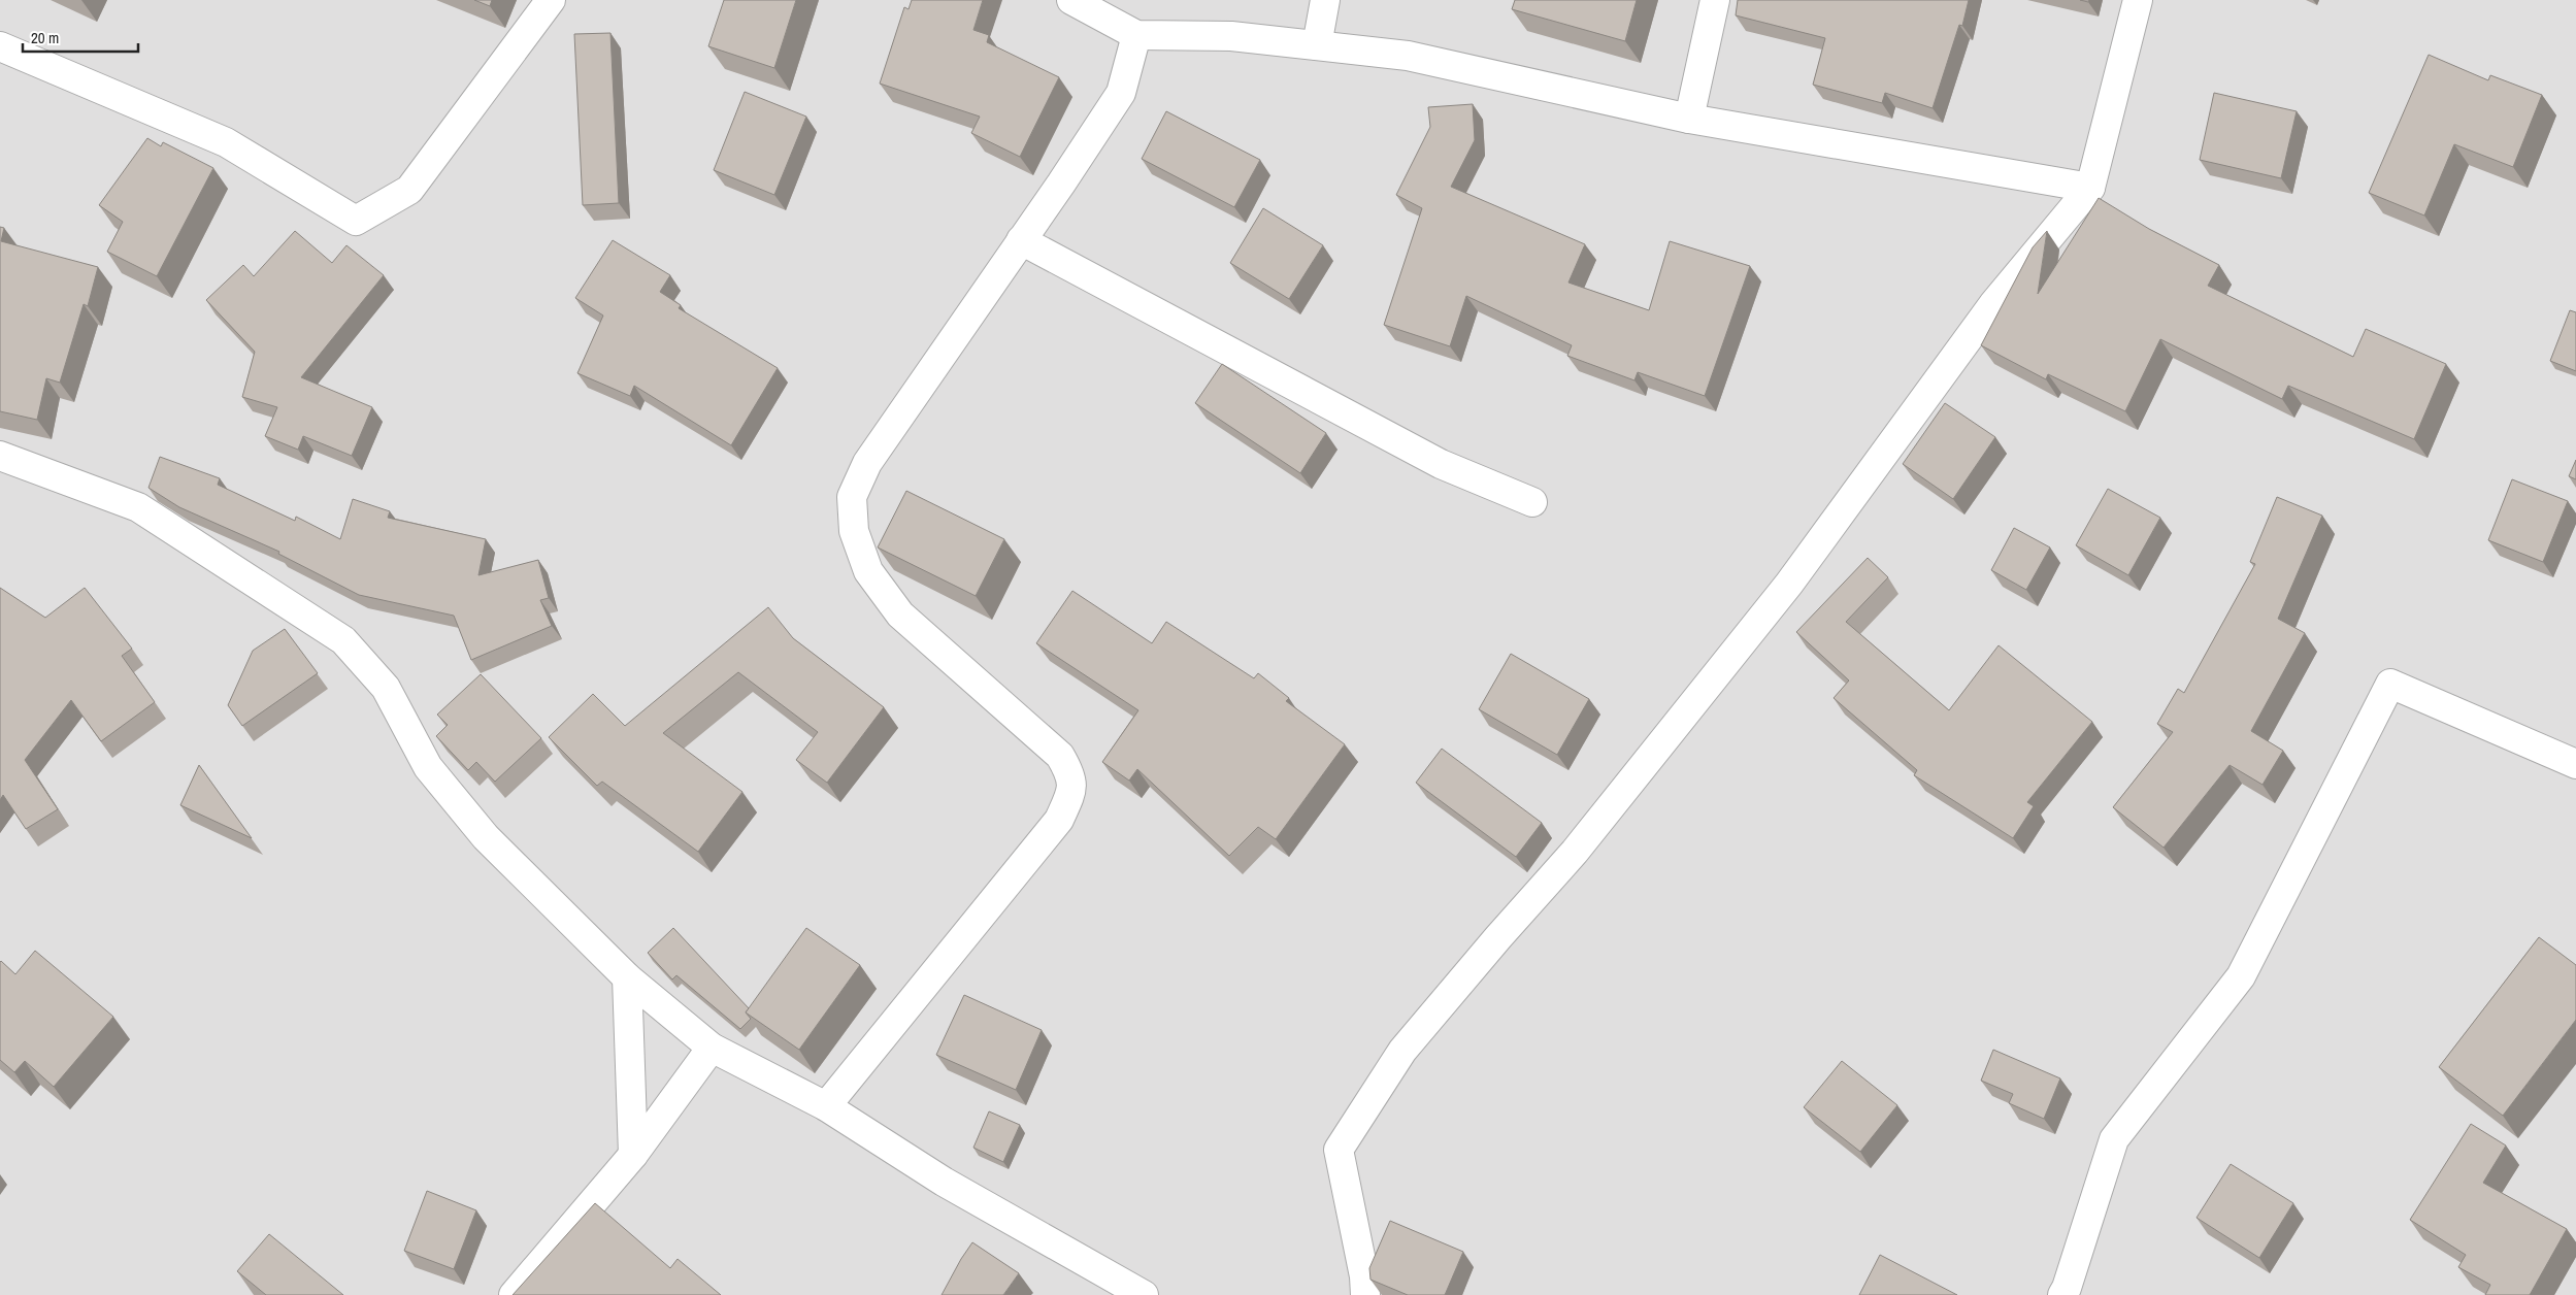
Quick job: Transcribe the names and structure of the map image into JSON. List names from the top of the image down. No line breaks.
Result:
{"scale_bar":"20 m"}
